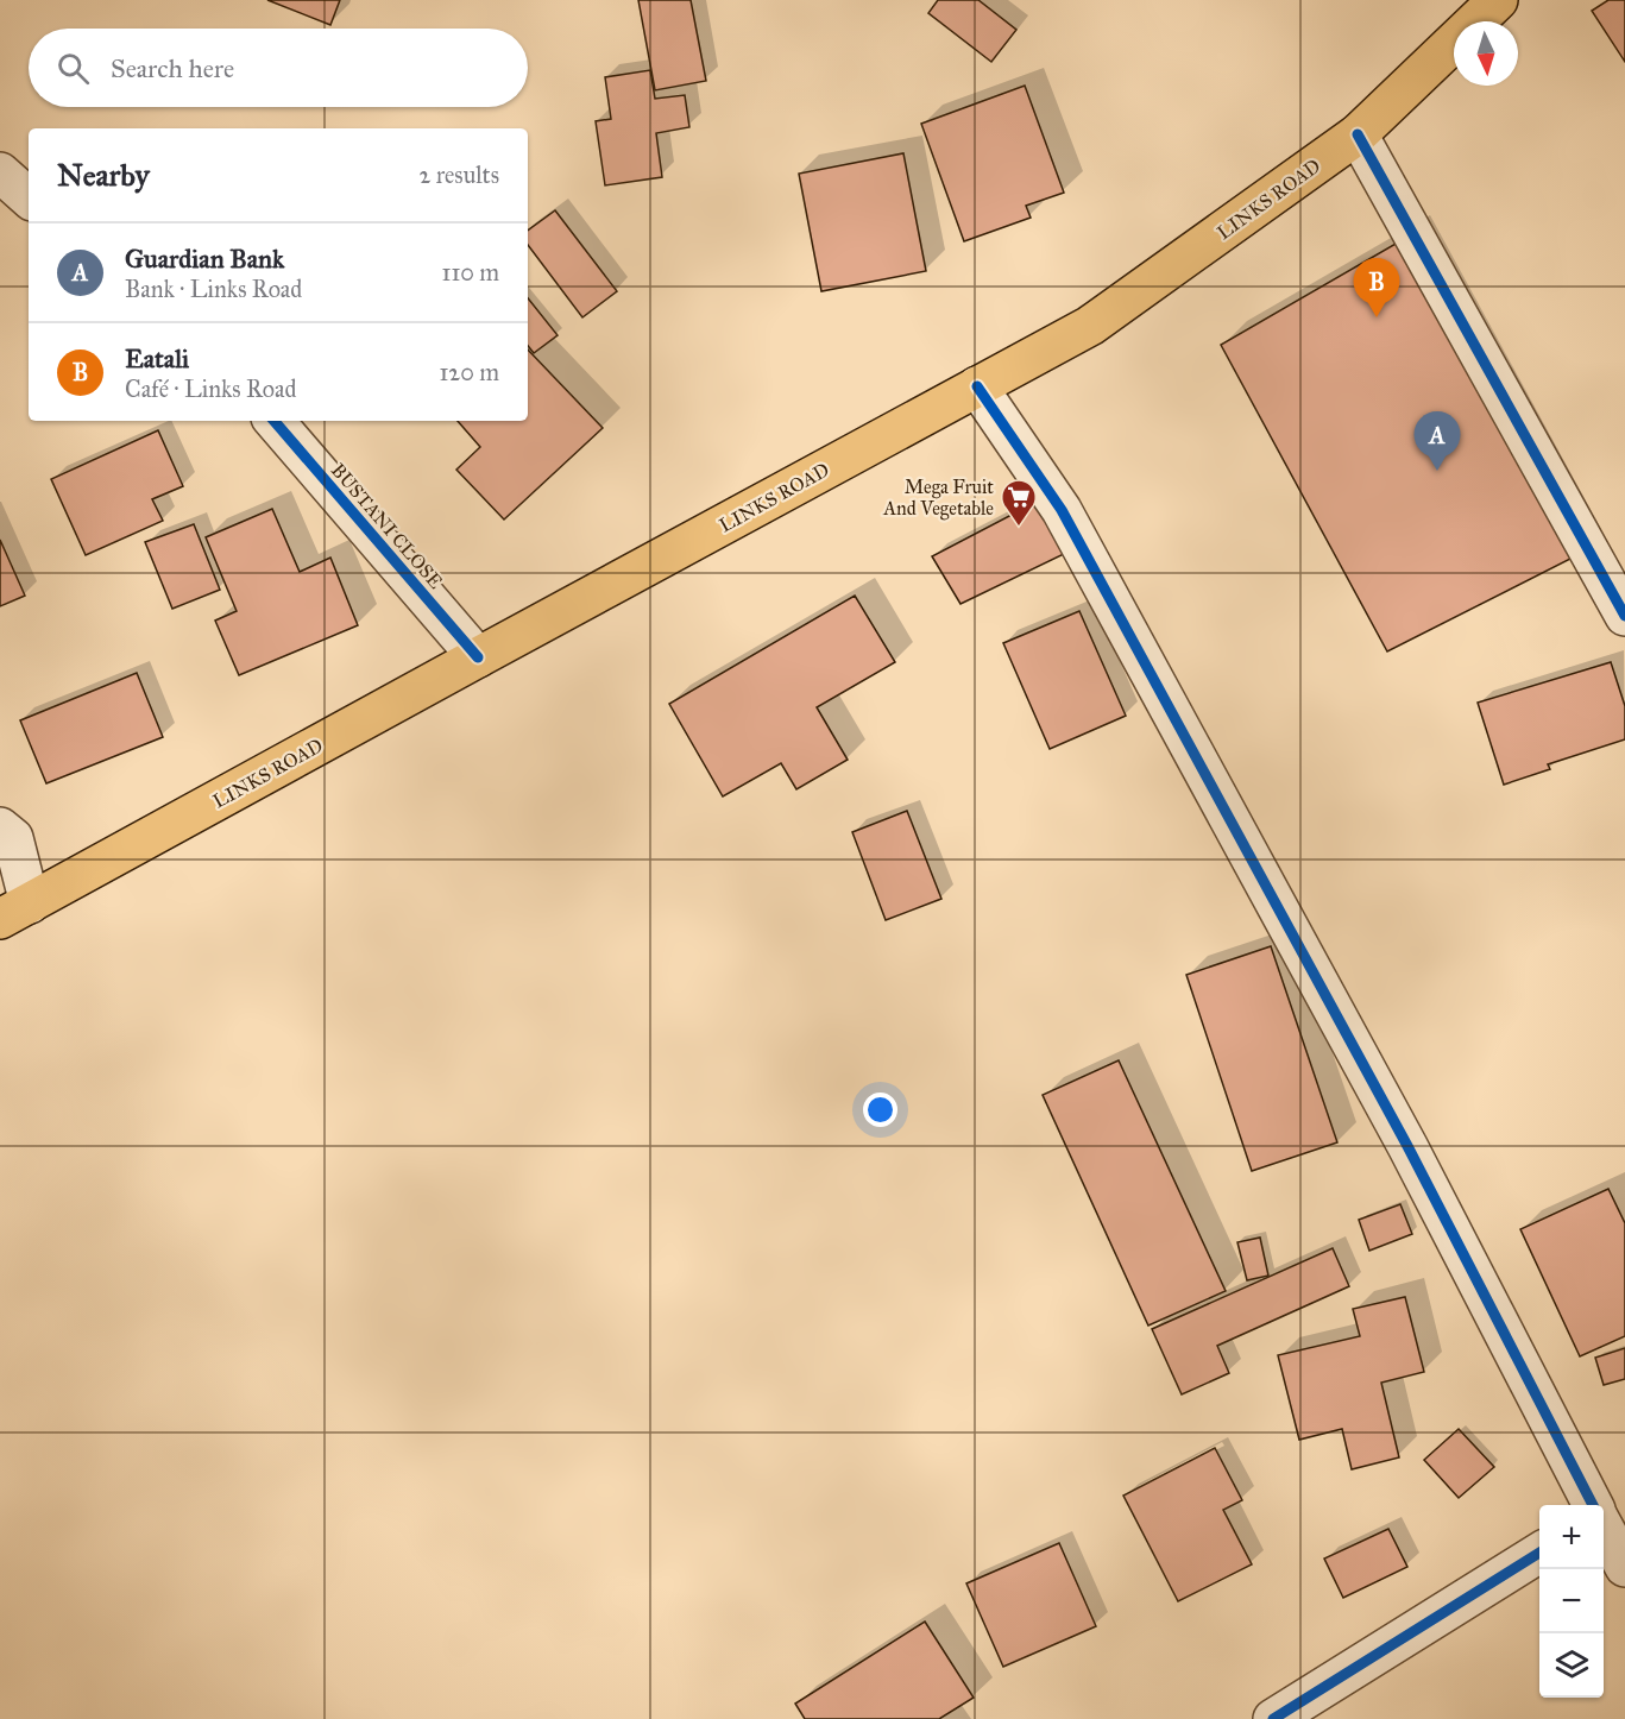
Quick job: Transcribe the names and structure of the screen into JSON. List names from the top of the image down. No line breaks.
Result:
{"streets":{"main road":["LINKS ROAD"],"street":["BUSTANI CLOSE"]},"crossings":[["LINKS ROAD","BUSTANI CLOSE"]],"places":{"supermarket":["Mega Fruit And Vegetable"]},"north":"bottom","page":{"search":"Search here","heading":["Nearby","2 results"],"list":[{"mark":"A","name":"Guardian Bank","note":"Bank · Links Road","value":"110 m"},{"mark":"B","name":"Eatali","note":"Café · Links Road","value":"120 m"}],"pins":["B","A"],"map_buttons":["+","−"]}}
